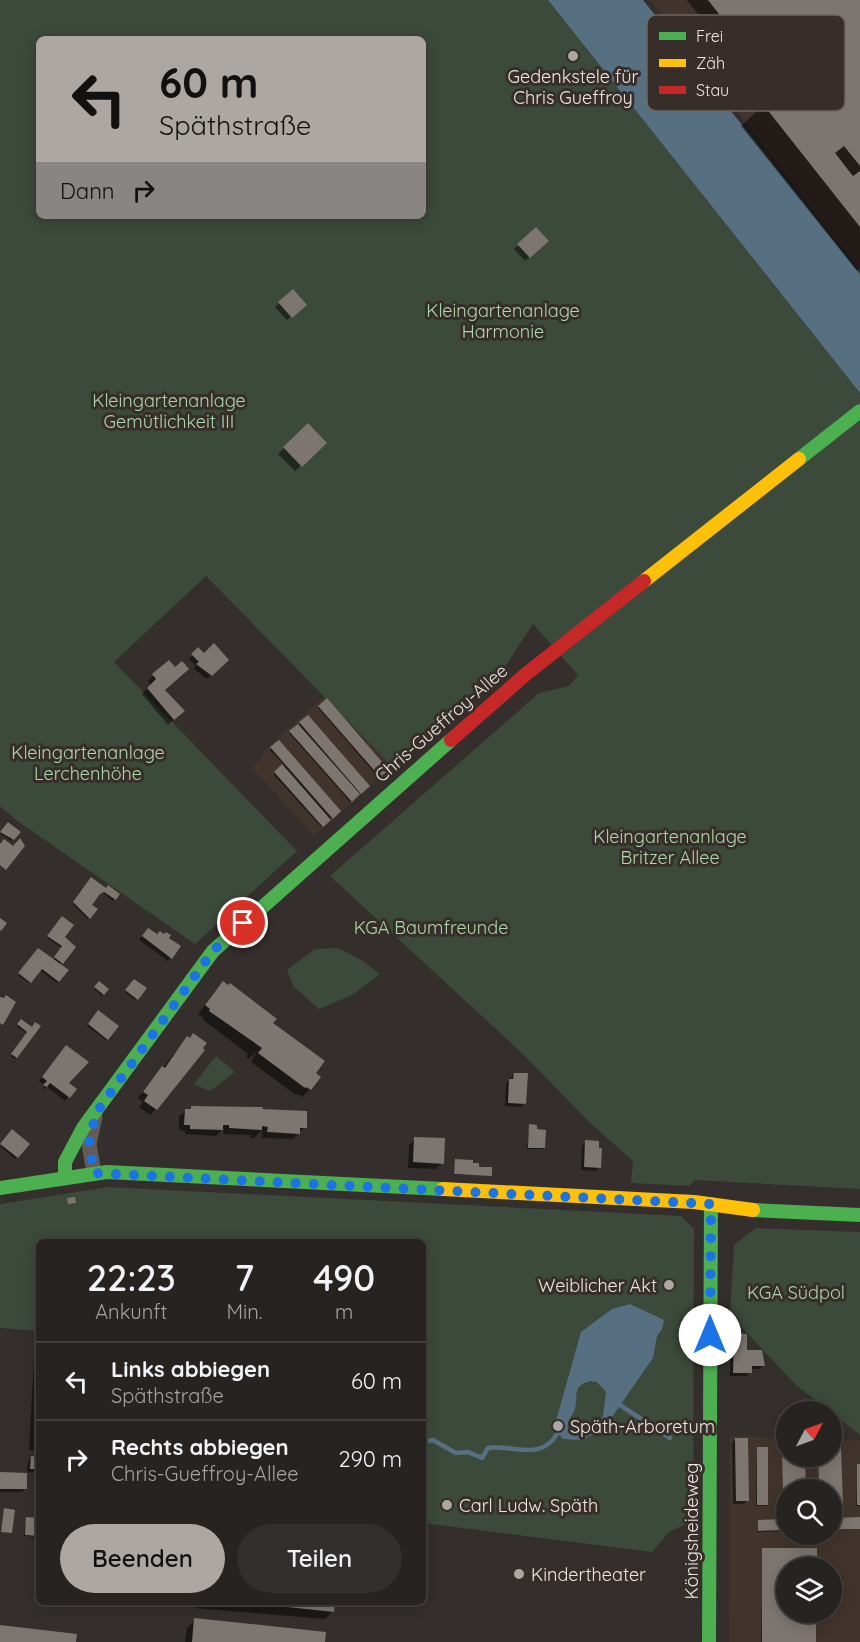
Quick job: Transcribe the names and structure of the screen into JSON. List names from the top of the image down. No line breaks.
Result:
{"streets":{"street":["Chris-Gueffroy-Allee","Königsheideweg"]},"parks":["Kleingartenanlage Harmonie","Kleingartenanlage Gemütlichkeit III","Kleingartenanlage Lerchenhöhe","Kleingartenanlage Britzer Allee","KGA Baumfreunde","KGA Südpol"],"places":["Gedenkstele für Chris Gueffroy","Weiblicher Akt","Späth-Arboretum","Carl Ludw. Späth","Kindertheater"],"legend":["Frei","Zäh","Stau"],"north":"top right","page":{"turn":["60 m","Späthstraße"],"then":"Dann","eta":["22:23","Ankunft","7","Min.","490","m"],"list":[{"name":"Links abbiegen","note":"Späthstraße","value":"60 m"},{"name":"Rechts abbiegen","note":"Chris-Gueffroy-Allee","value":"290 m"}],"buttons":["Beenden","Teilen"]}}
